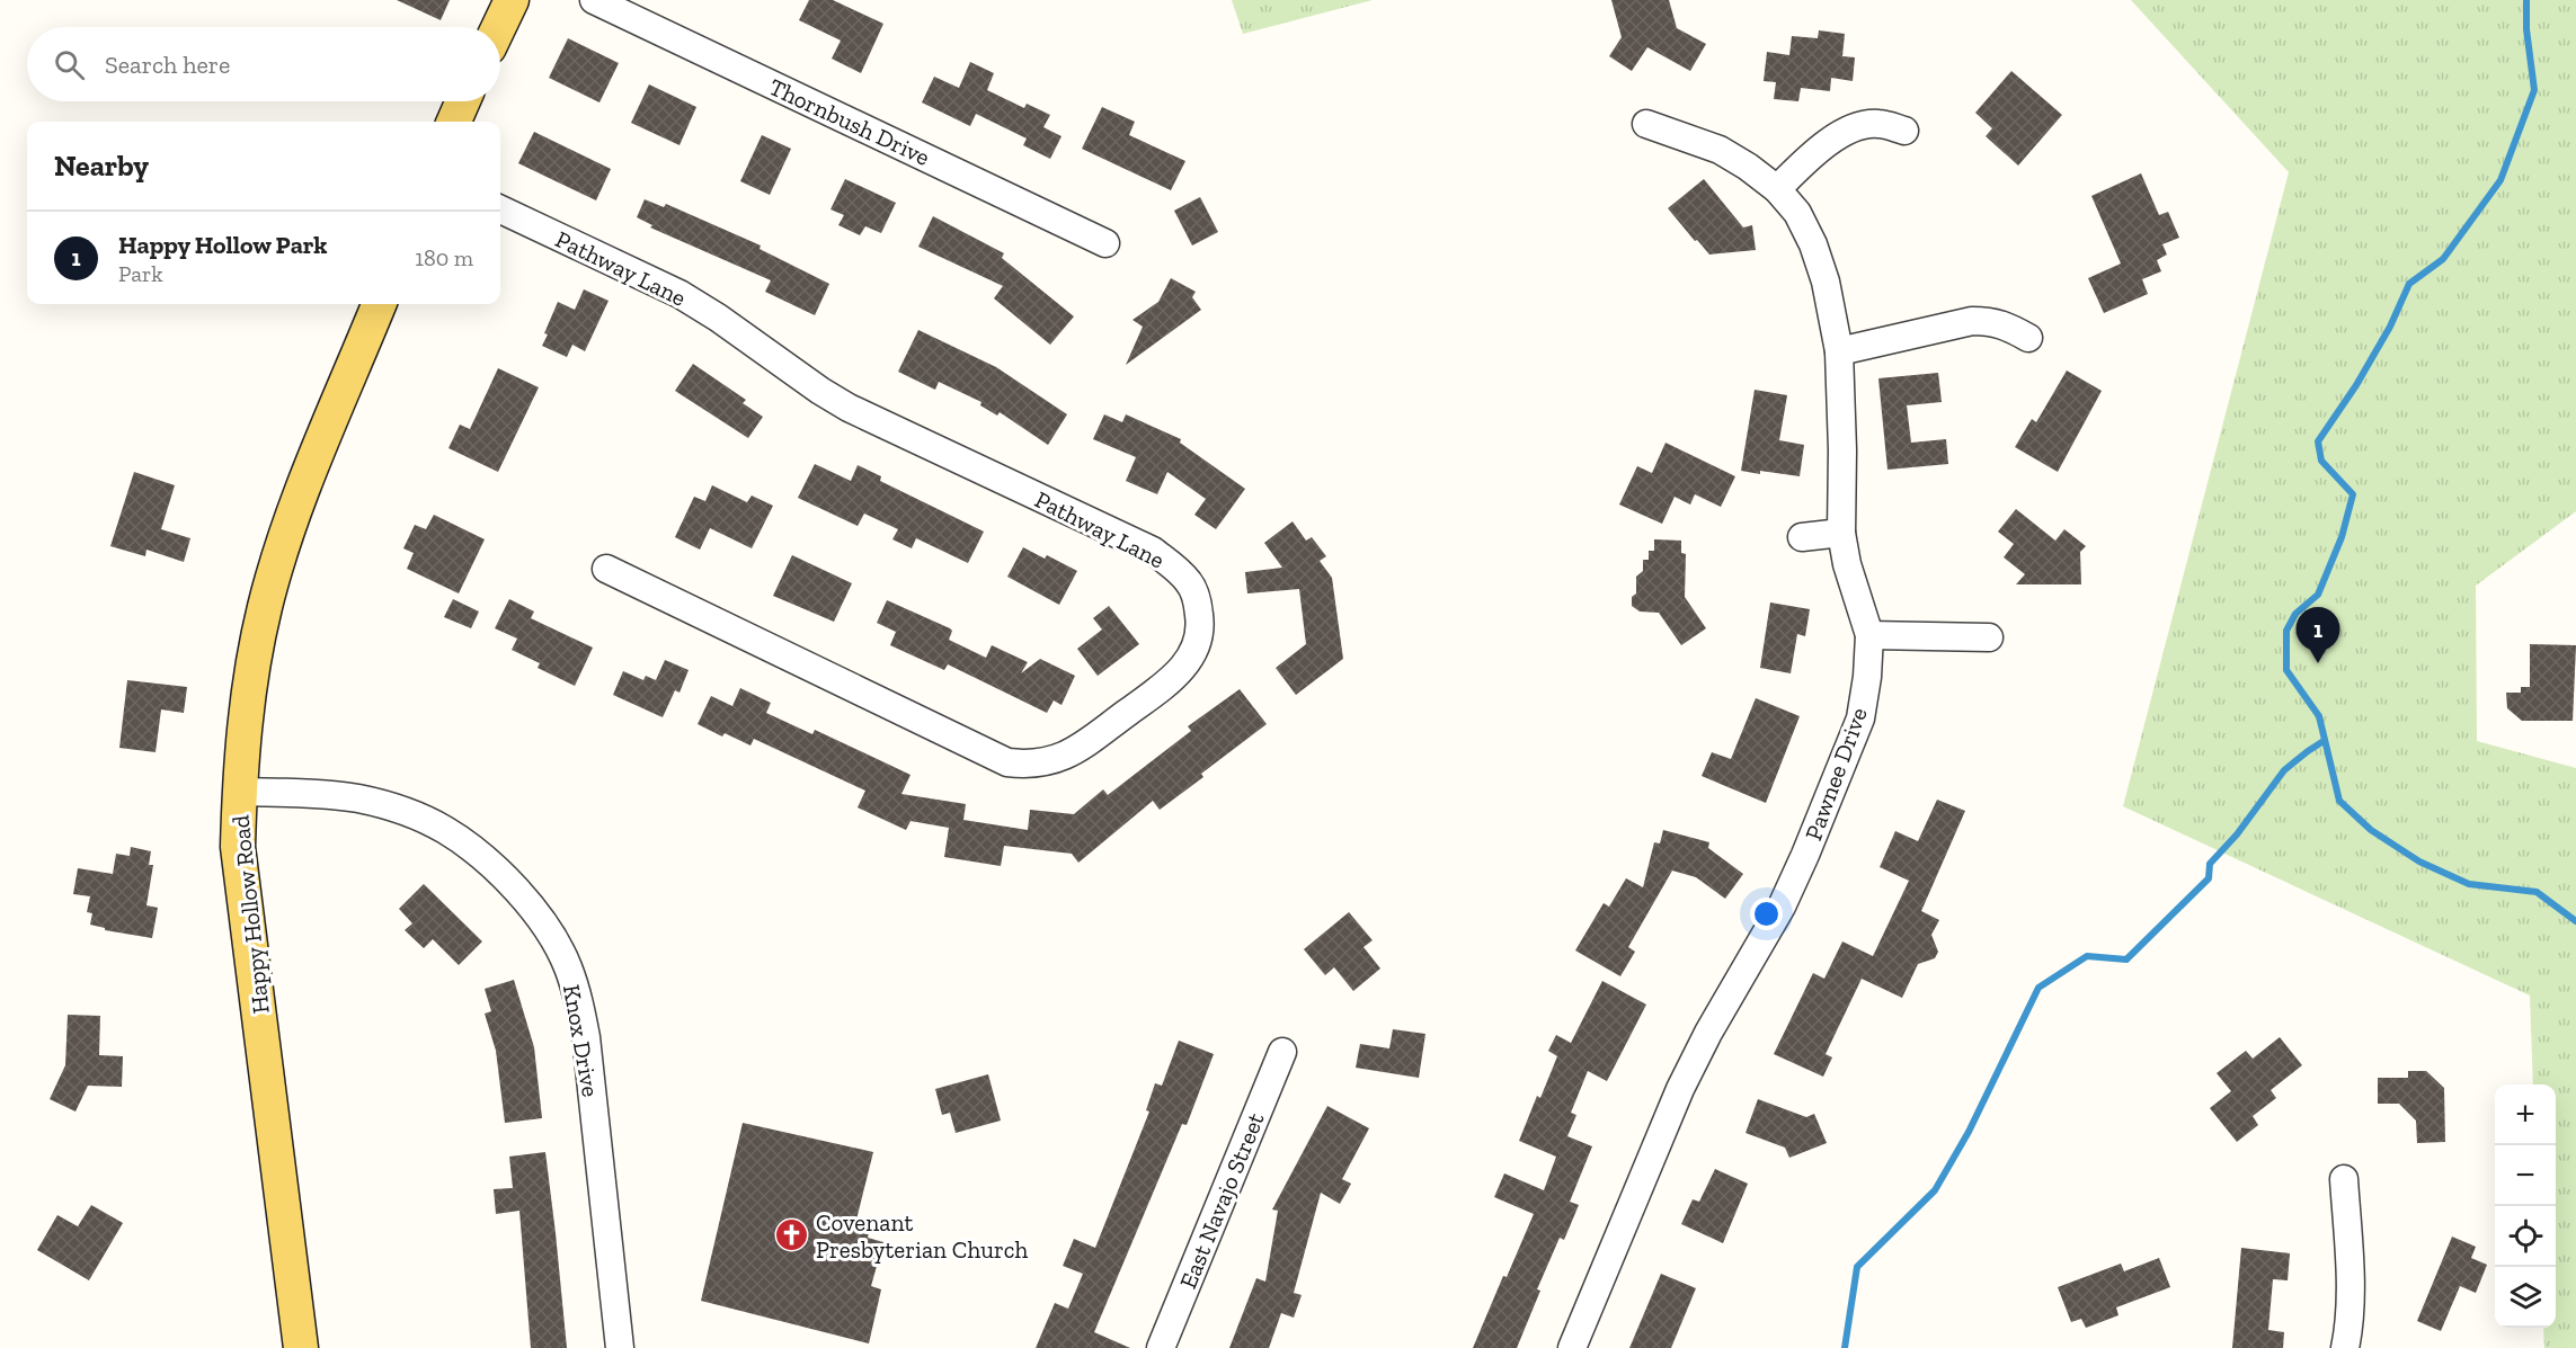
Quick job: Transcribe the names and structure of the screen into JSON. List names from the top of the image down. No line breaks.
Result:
{"streets":{"main road":["Happy Hollow Road"],"street":["Thornbush Drive","Pathway Lane","Pawnee Drive","Knox Drive","East Navajo Street"]},"crossings":[["Happy Hollow Road","Knox Drive"]],"places":{"church":["Covenant Presbyterian Church"]},"page":{"search":"Search here","heading":"Nearby","list":[{"mark":"1","name":"Happy Hollow Park","note":"Park","value":"180 m"}],"pins":"1","map_buttons":["+","−"]}}
